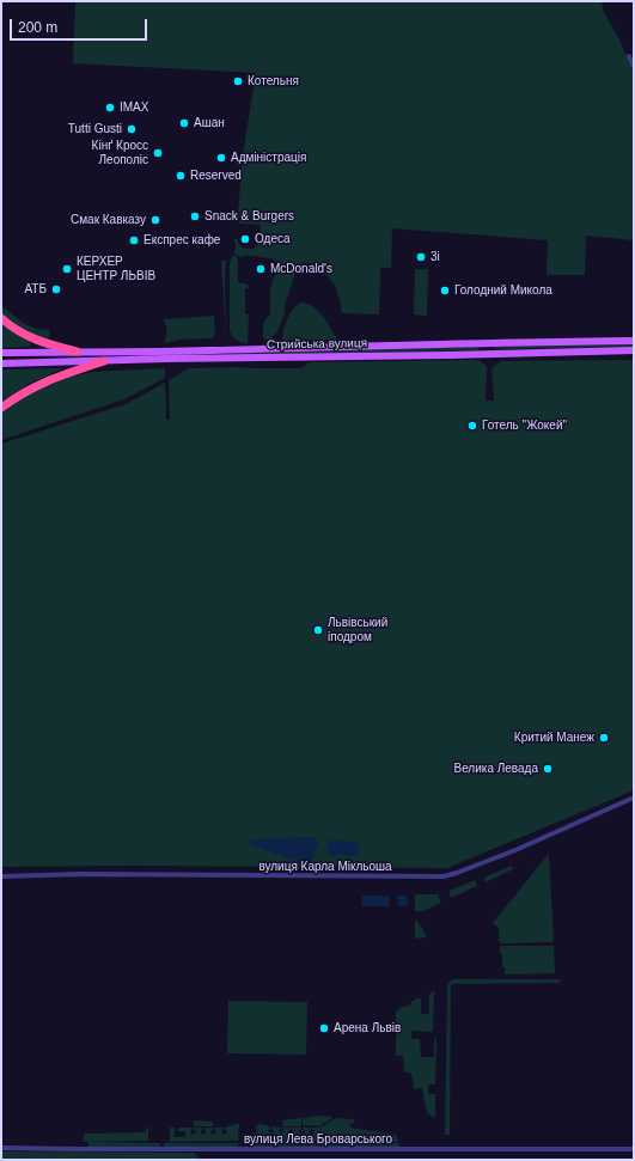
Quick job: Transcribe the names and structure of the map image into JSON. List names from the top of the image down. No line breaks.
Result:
{"streets":{"main road":["Стрийська вулиця"],"street":["вулиця Карла Мікльоша","вулиця Лева Броварського"]},"places":["Котельня","IMAX","Ашан","Tutti Gusti","Кінґ Кросс Леополіс","Адміністрація","Reserved","Snack & Burgers","Смак Кавказу","Одеса","Експрес кафе","3і","КЕРХЕР ЦЕНТР ЛЬВІВ","McDonald's","АТБ","Голодний Микола","Готель \"Жокей\"","Львівський іподром","Критий Манеж","Велика Левада","Арена Львів"],"scale_bar":"200 m"}
